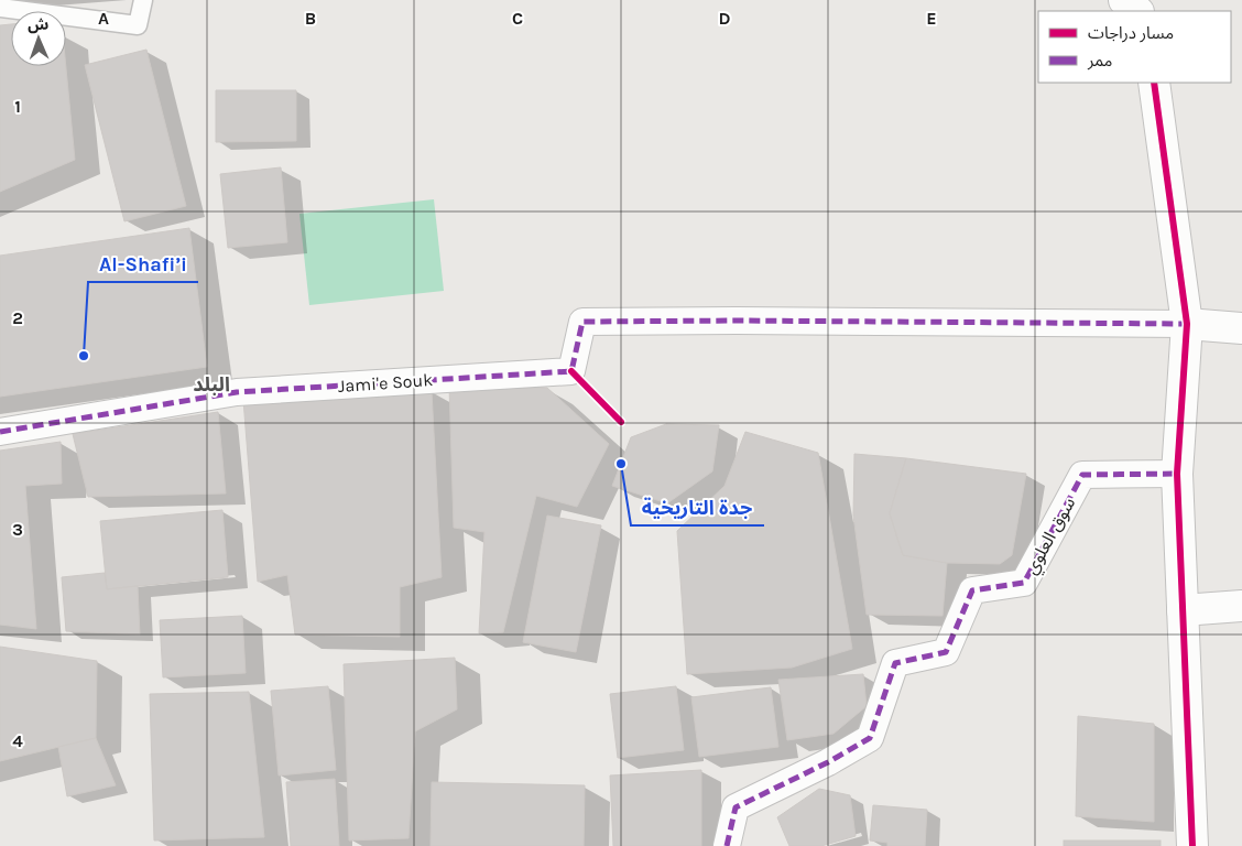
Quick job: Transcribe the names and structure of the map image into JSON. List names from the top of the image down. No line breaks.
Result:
{"streets":{"street":["Jami'e Souk","سوق العلوي"]},"districts":["البلد"],"places":["Al-Shafi’i","جدة التاريخية"],"legend":["مسار دراجات","ممر"],"north":"top","grid":{"columns":["A","B","C","D","E"],"rows":["1","2","3","4"]}}
